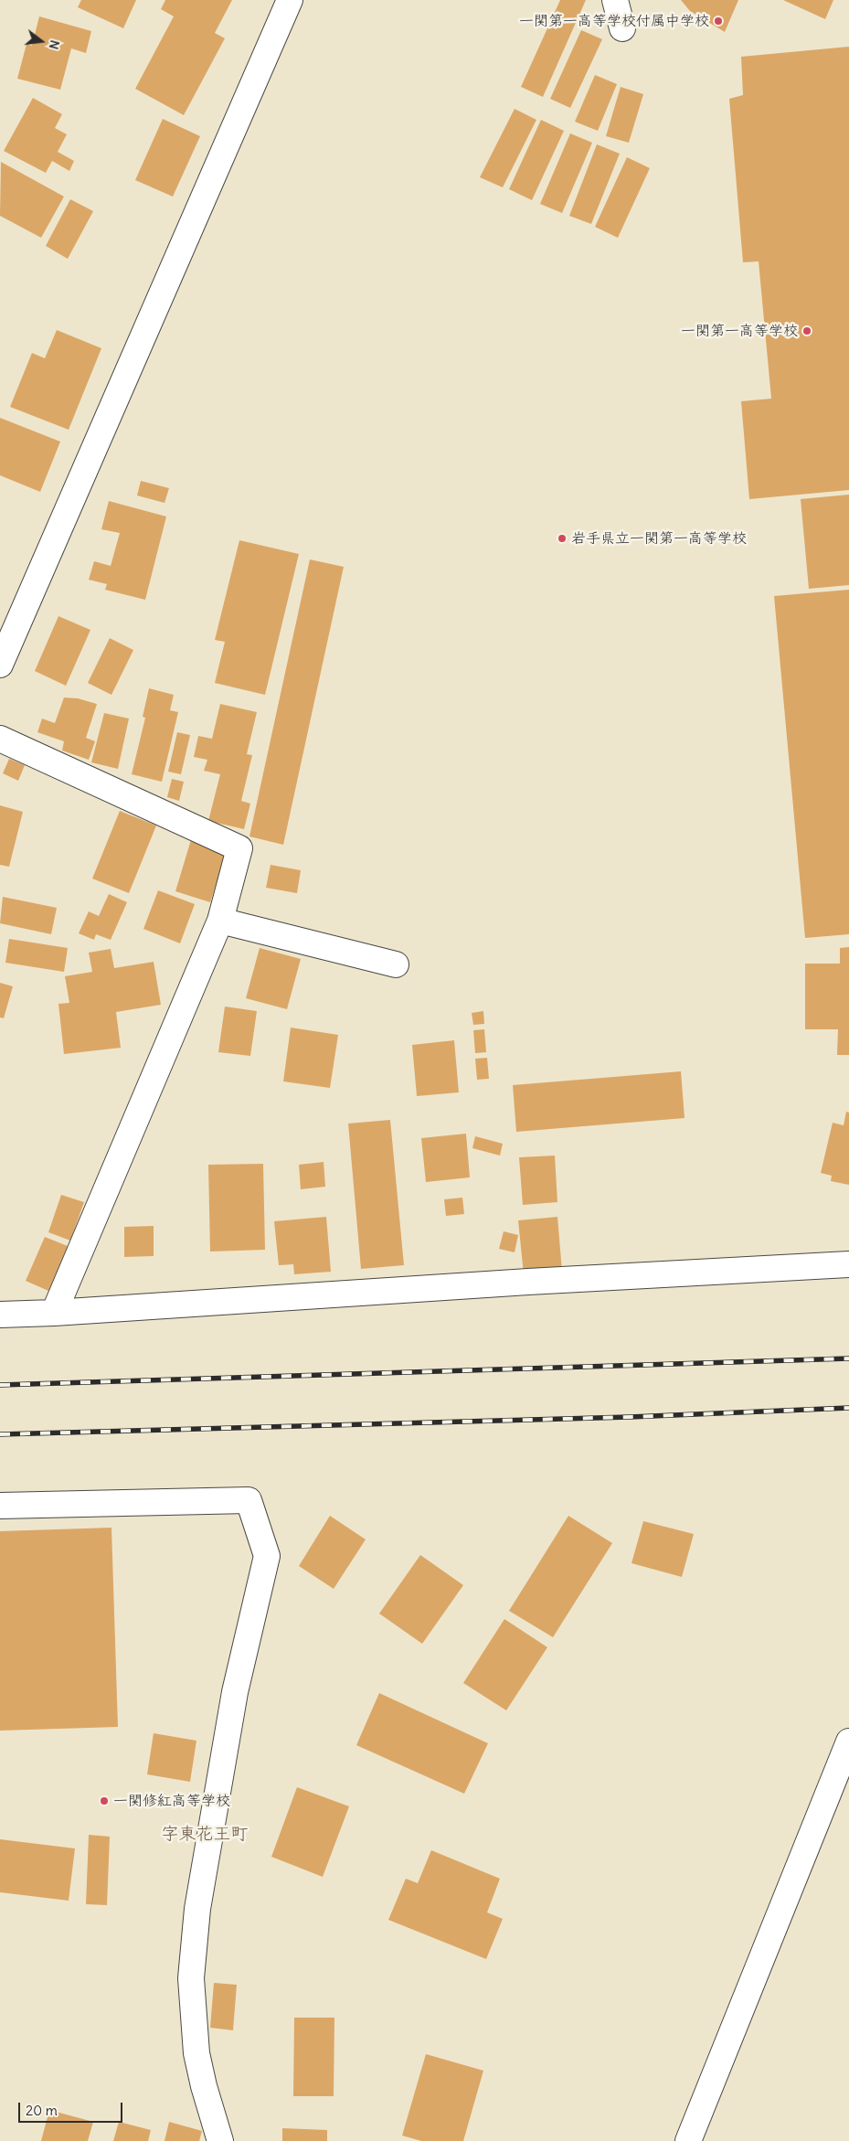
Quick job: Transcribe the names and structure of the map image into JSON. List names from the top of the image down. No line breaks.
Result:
{"districts":["字東花王町"],"places":["一関第一高等学校付属中学校","一関第一高等学校","岩手県立一関第一高等学校","一関修紅高等学校"],"scale_bar":"20 m","north":"right"}
